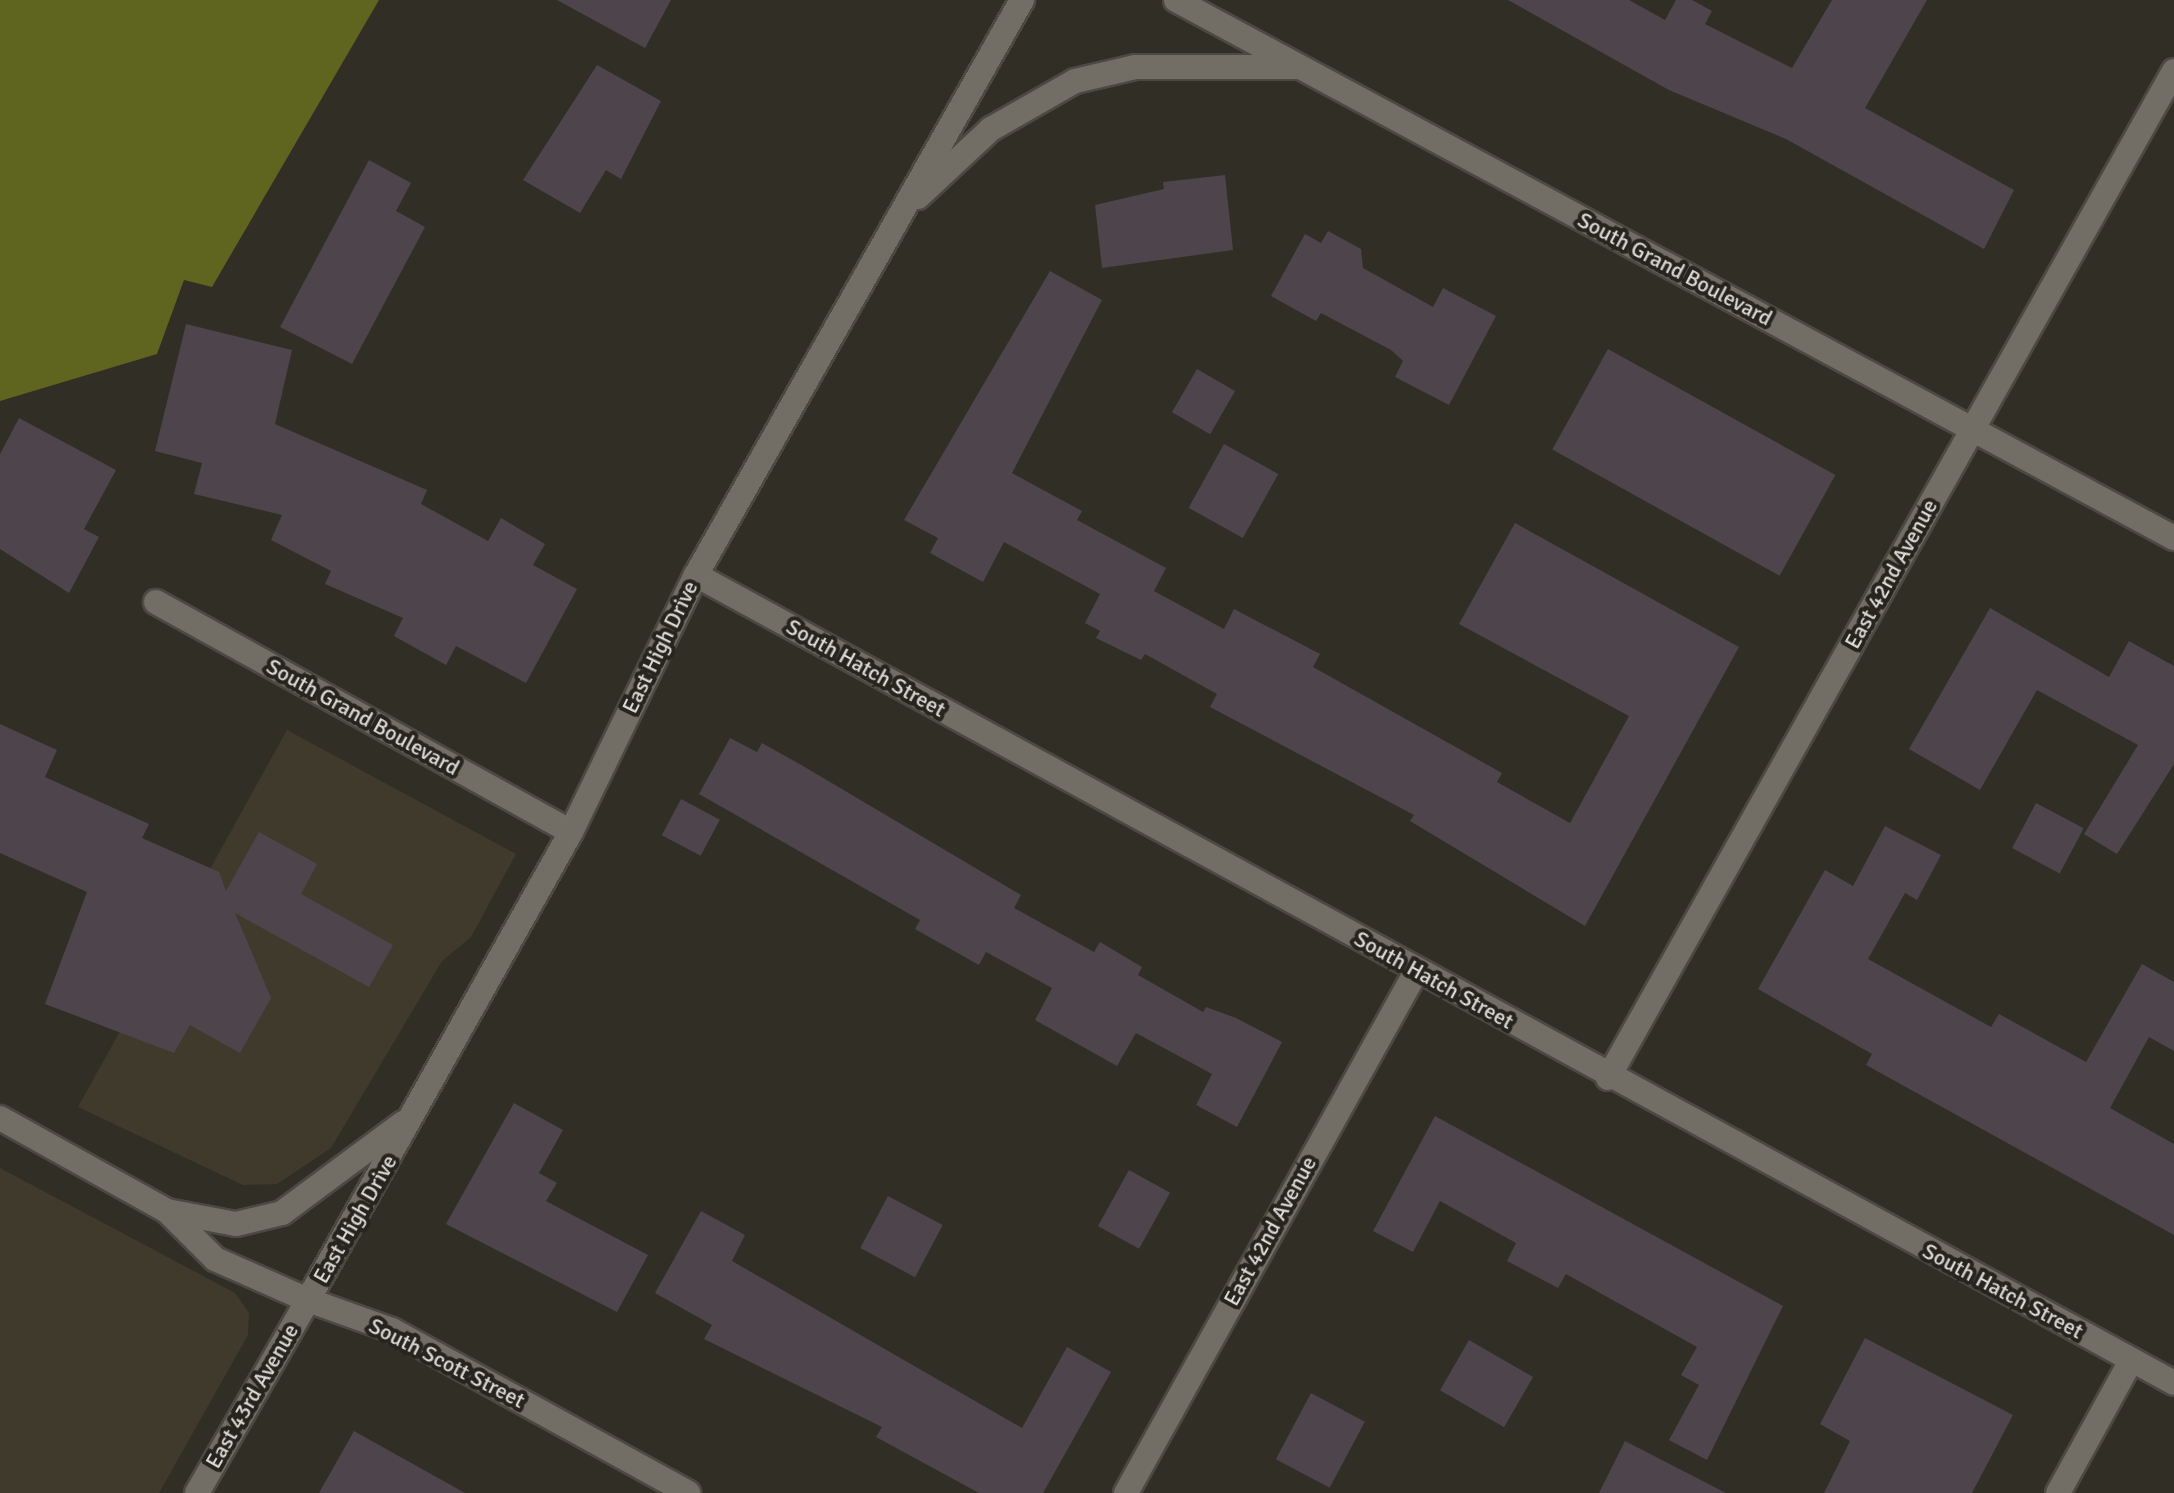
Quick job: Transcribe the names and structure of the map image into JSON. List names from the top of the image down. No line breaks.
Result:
{"streets":{"street":["South Grand Boulevard","East 42nd Avenue","East High Drive","South Hatch Street","South Scott Street","East 43rd Avenue"]},"crossings":[["South Grand Boulevard","East 42nd Avenue"],["South Grand Boulevard","East High Drive"],["East 42nd Avenue","South Hatch Street"],["East High Drive","South Hatch Street"],["East High Drive","South Scott Street"],["East High Drive","East 43rd Avenue"],["South Scott Street","East 43rd Avenue"]]}
